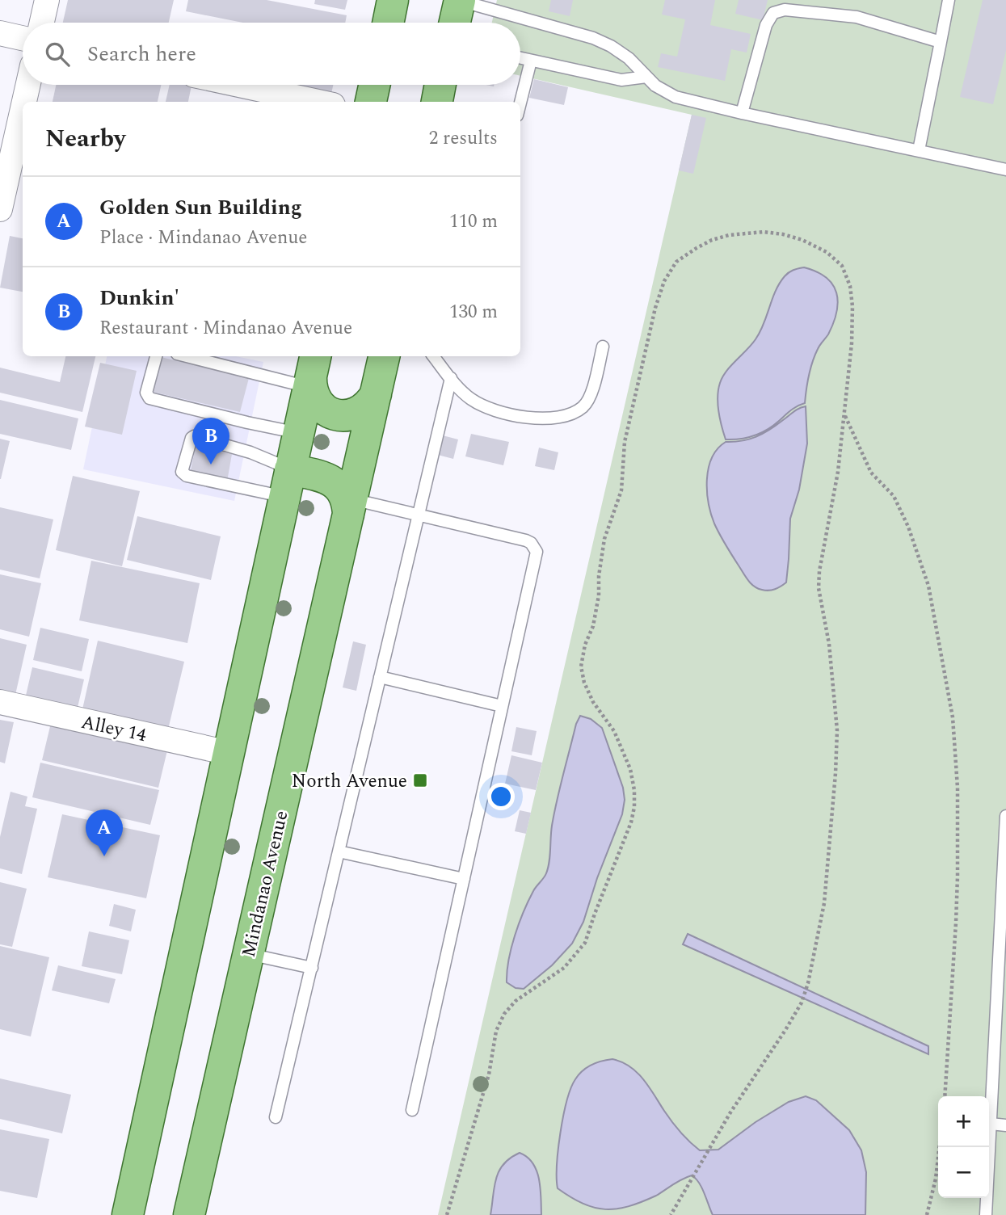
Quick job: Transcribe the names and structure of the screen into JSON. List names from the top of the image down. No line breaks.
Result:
{"streets":{"main road":["Mindanao Avenue"],"street":["Alley 14"]},"places":{"transit":["North Avenue"]},"page":{"search":"Search here","heading":["Nearby","2 results"],"list":[{"mark":"A","name":"Golden Sun Building","note":"Place · Mindanao Avenue","value":"110 m"},{"mark":"B","name":"Dunkin'","note":"Restaurant · Mindanao Avenue","value":"130 m"}],"pins":["B","A"],"map_buttons":["+","−"]}}
